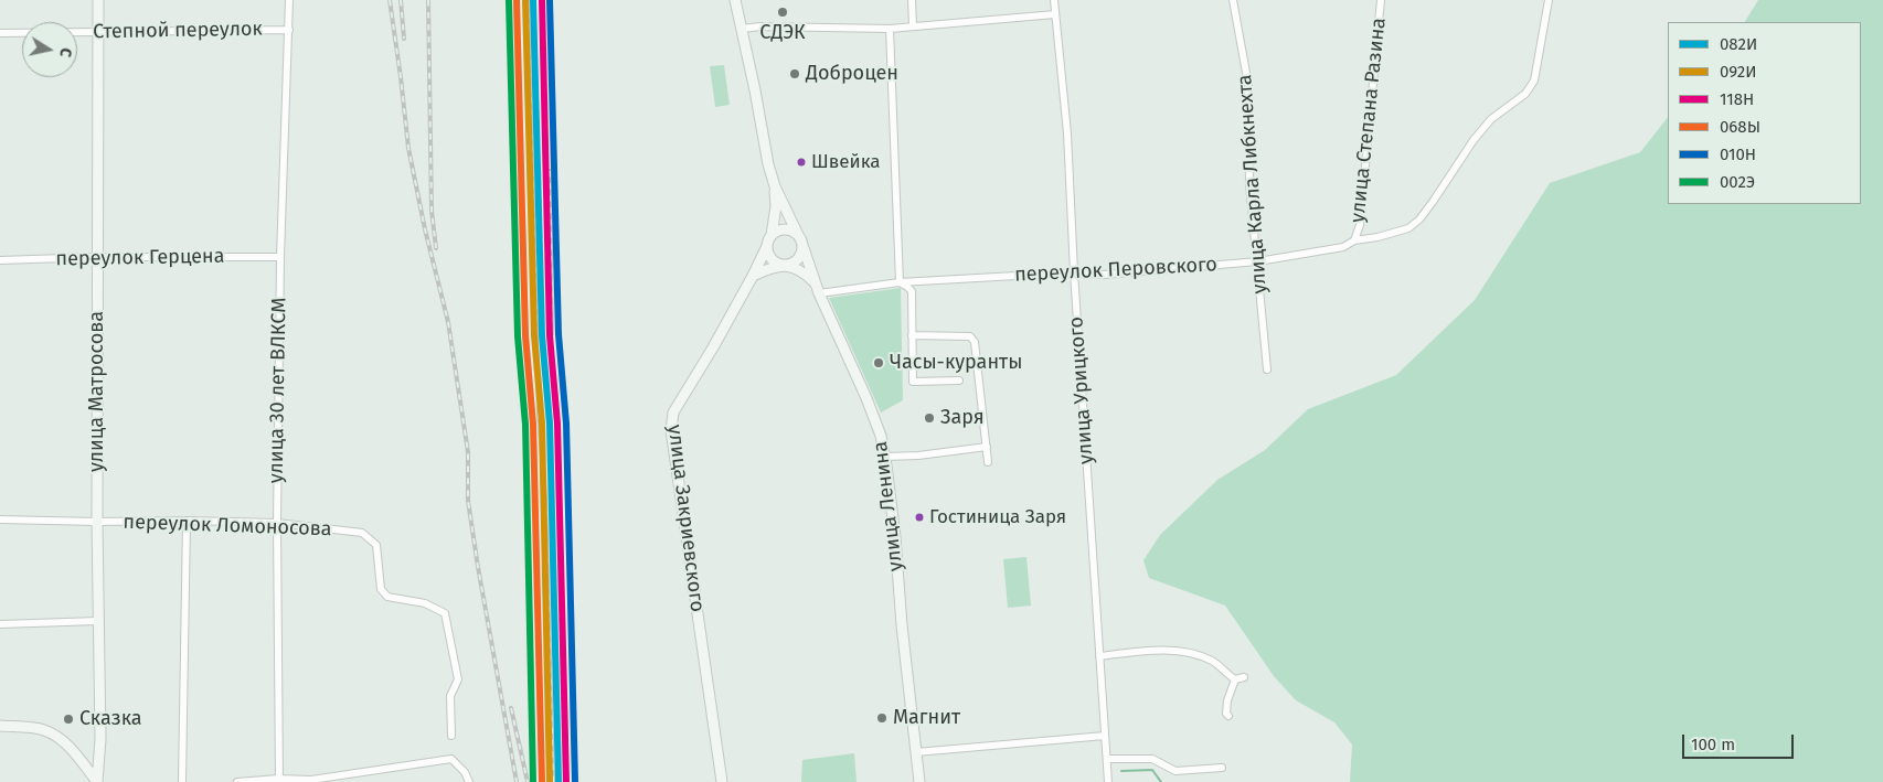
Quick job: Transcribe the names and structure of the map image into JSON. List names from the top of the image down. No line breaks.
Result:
{"streets":{"main road":["улица Матросова","улица Ленина","улица Закриевского"],"street":["Степной переулок","улица Степана Разина","улица Карла Либкнехта","переулок Герцена","переулок Перовского","улица 30 лет ВЛКСМ","улица Урицкого","переулок Ломоносова"]},"crossings":[["Степной переулок","улица 30 лет ВЛКСМ"],["Степной переулок","улица Матросова"],["улица Степана Разина","переулок Перовского"],["улица Карла Либкнехта","переулок Перовского"],["переулок Герцена","улица 30 лет ВЛКСМ"],["переулок Герцена","улица Матросова"],["переулок Перовского","улица Урицкого"],["переулок Перовского","улица Ленина"],["улица 30 лет ВЛКСМ","переулок Ломоносова"],["улица Матросова","переулок Ломоносова"],["улица Ленина","улица Закриевского"]],"places":["СДЭК","Доброцен","Швейка","Часы-куранты","Заря","Гостиница Заря","Магнит","Сказка"],"lines":["transit line 082И","transit line 092И","transit line 118Н","transit line 068Ы","transit line 010Н","transit line 002Э"],"legend":["082И","092И","118Н","068Ы","010Н","002Э"],"scale_bar":"100 m","north":"right"}
